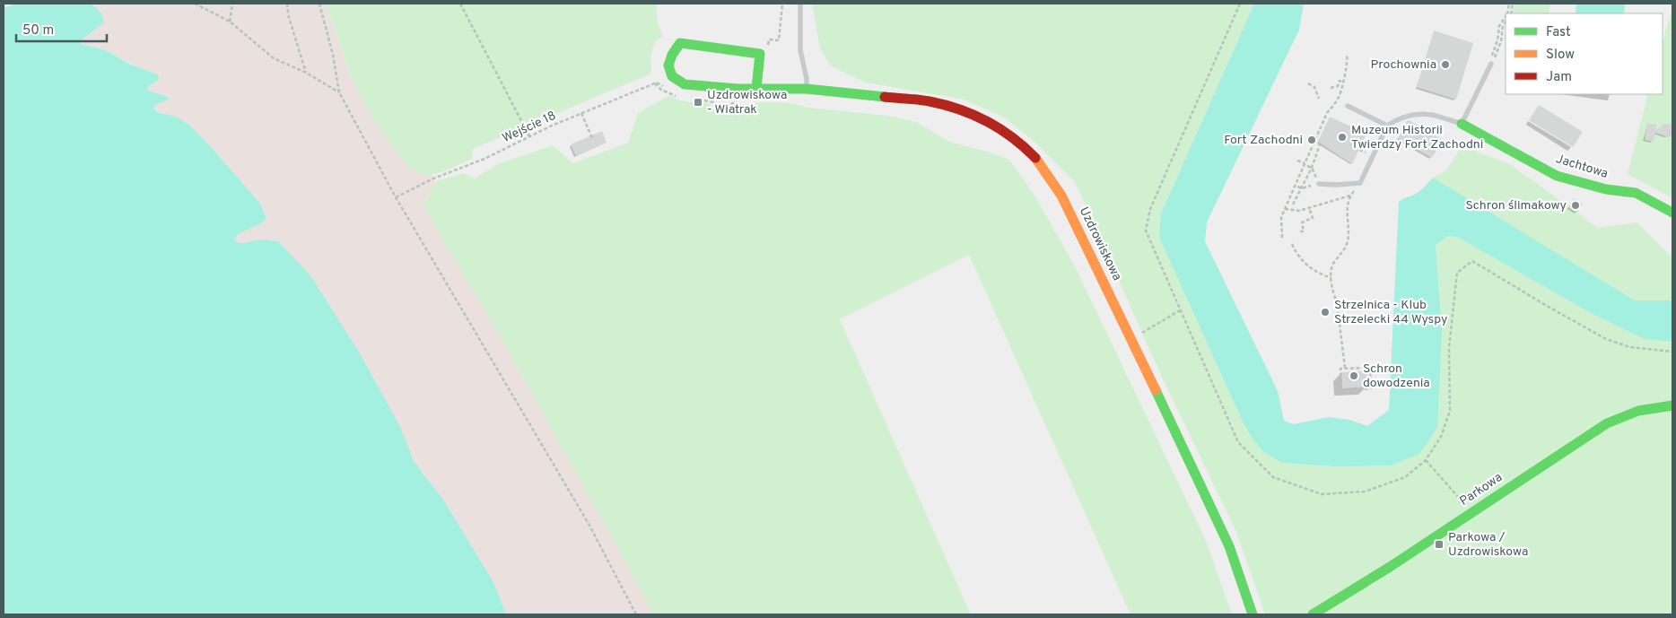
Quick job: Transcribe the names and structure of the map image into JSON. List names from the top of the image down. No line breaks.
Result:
{"streets":{"street":["Jachtowa","Uzdrowiskowa","Parkowa"],"path":["Wejście 18"]},"crossings":[["Wejście 18","Uzdrowiskowa"]],"places":{"other":["Prochownia","Muzeum Historii Twierdzy Fort Zachodni","Fort Zachodni","Schron ślimakowy","Strzelnica - Klub Strzelecki 44 Wyspy","Schron dowodzenia"],"transit":["Uzdrowiskowa - Wiatrak","Parkowa / Uzdrowiskowa"]},"legend":["Fast","Slow","Jam"],"scale_bar":"50 m"}
